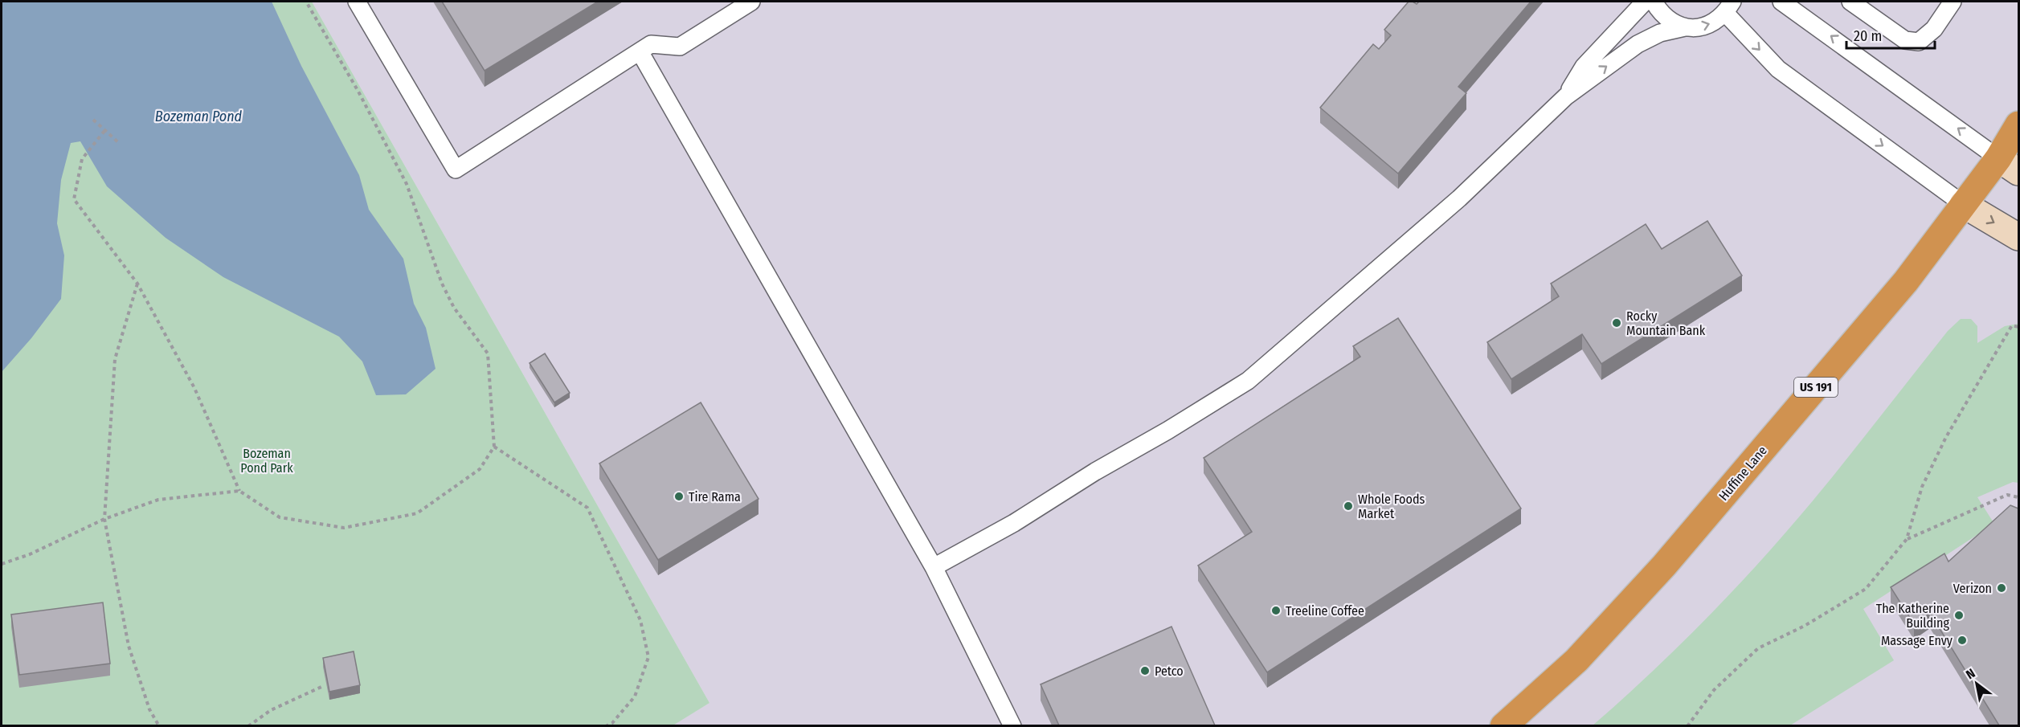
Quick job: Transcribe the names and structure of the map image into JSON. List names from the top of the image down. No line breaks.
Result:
{"streets":{"highway":["US 191","Huffine Lane"]},"crossings":[["US 191","Huffine Lane"]],"water":["Bozeman Pond"],"parks":["Bozeman Pond Park"],"places":["Rocky Mountain Bank","Tire Rama","Whole Foods Market","Verizon","Treeline Coffee","The Katherine Building","Massage Envy","Petco"],"scale_bar":"20 m","north":"top left"}
